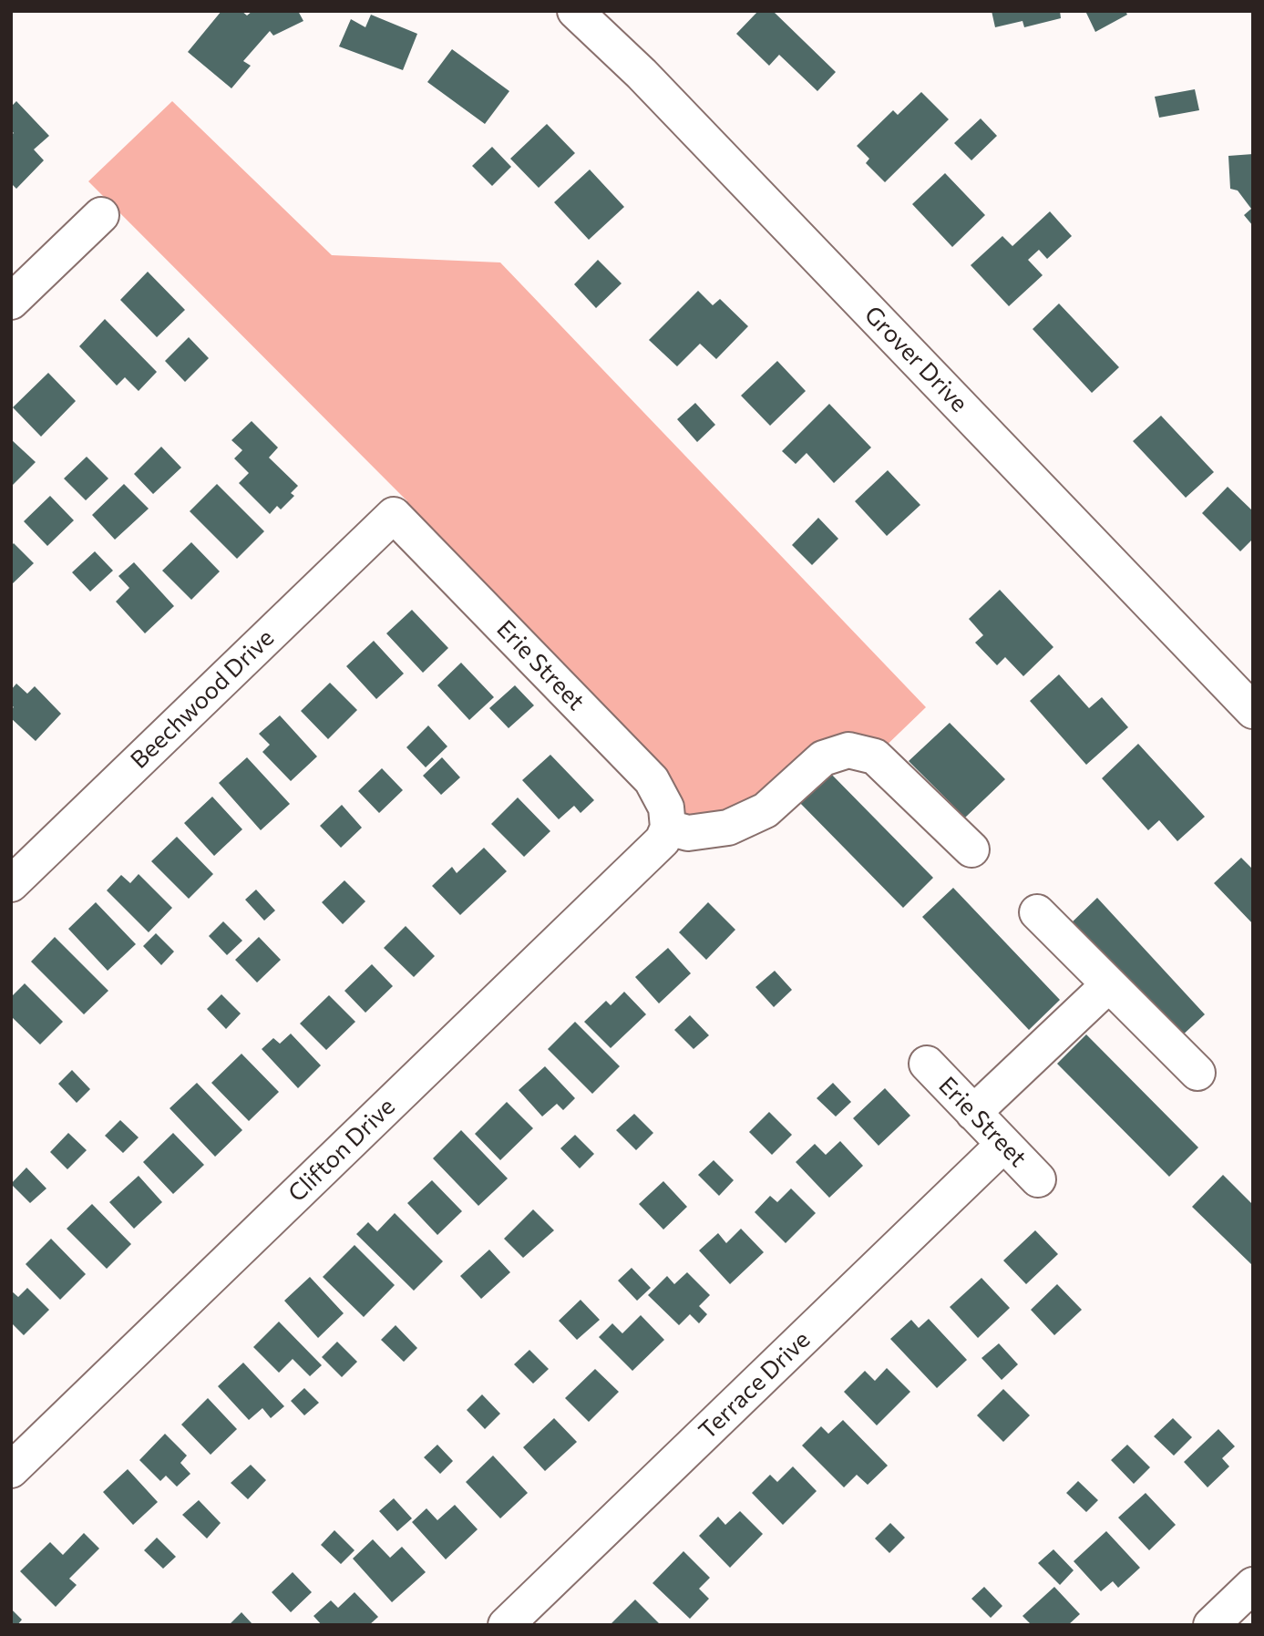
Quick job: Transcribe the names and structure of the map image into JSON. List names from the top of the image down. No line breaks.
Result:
{"streets":{"street":["Grover Drive","Erie Street","Beechwood Drive","Clifton Drive","Terrace Drive"]},"crossings":[["Erie Street","Beechwood Drive"],["Erie Street","Clifton Drive"],["Erie Street","Terrace Drive"]]}
